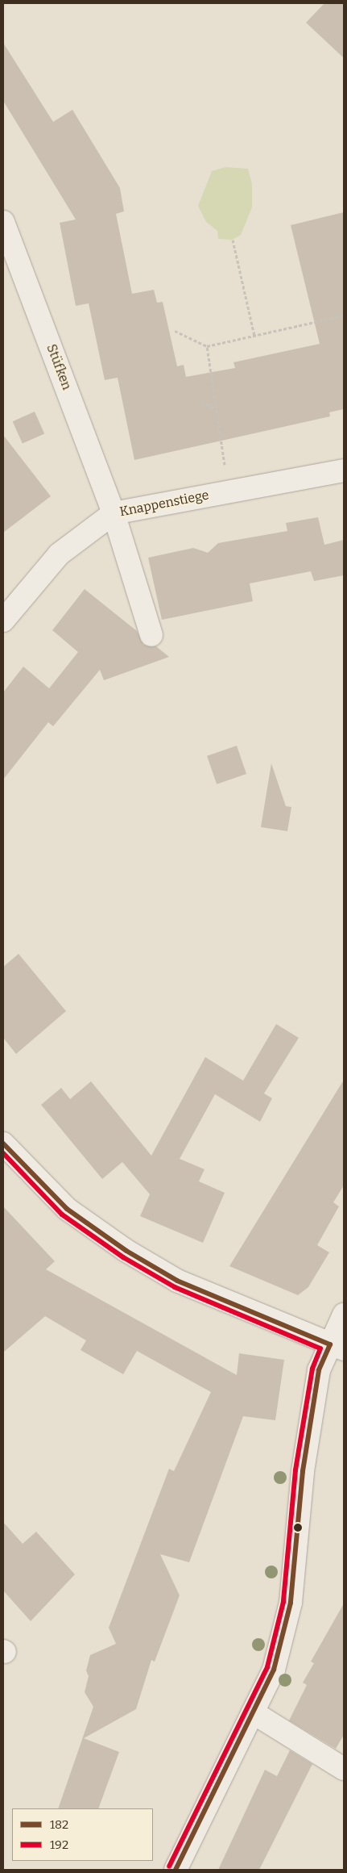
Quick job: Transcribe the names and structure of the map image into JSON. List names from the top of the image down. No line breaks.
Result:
{"streets":{"street":["Stüfken","Knappenstiege"]},"crossings":[["Stüfken","Knappenstiege"]],"lines":["transit line 182","transit line 192"],"legend":["182","192"]}
